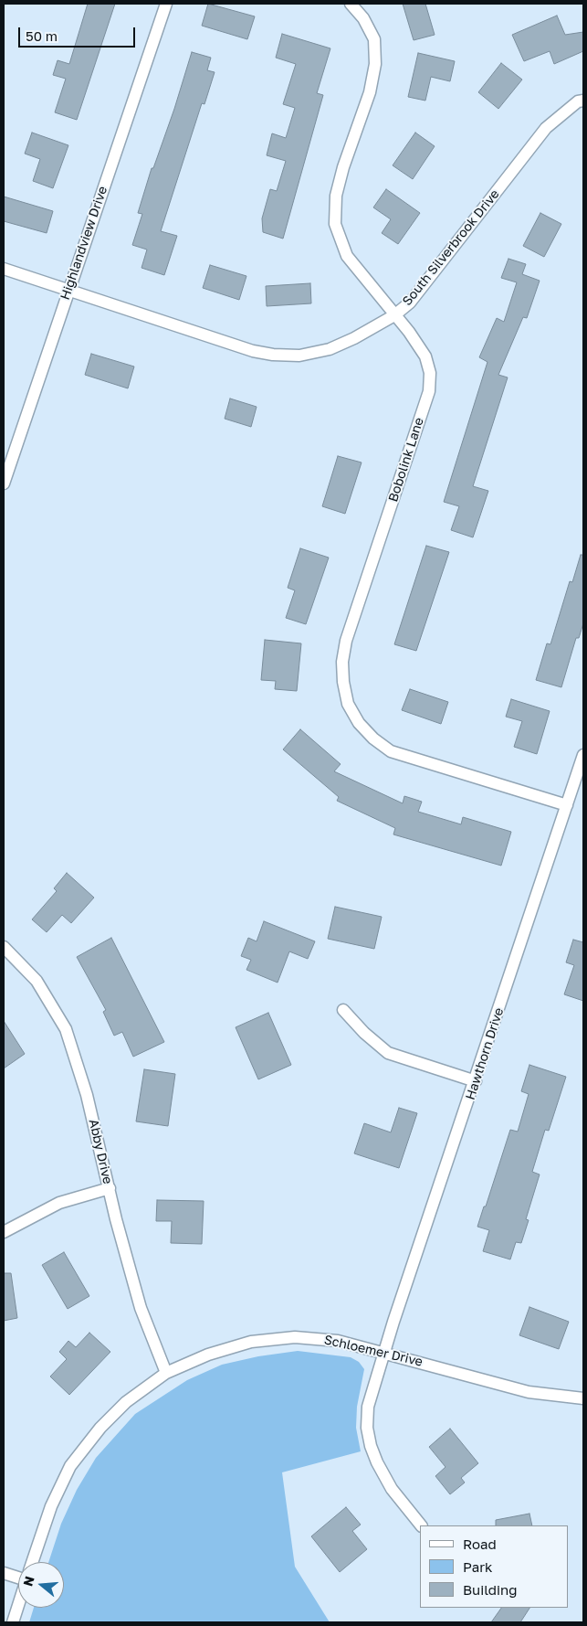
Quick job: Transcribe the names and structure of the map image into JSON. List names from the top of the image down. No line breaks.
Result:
{"streets":{"street":["Highlandview Drive","South Silverbrook Drive","Bobolink Lane","Hawthorn Drive","Abby Drive","Schloemer Drive"]},"crossings":[["Highlandview Drive","South Silverbrook Drive"],["South Silverbrook Drive","Bobolink Lane"],["Bobolink Lane","Hawthorn Drive"],["Hawthorn Drive","Schloemer Drive"],["Abby Drive","Schloemer Drive"]],"legend":["Road","Park","Building"],"scale_bar":"50 m","north":"left"}
